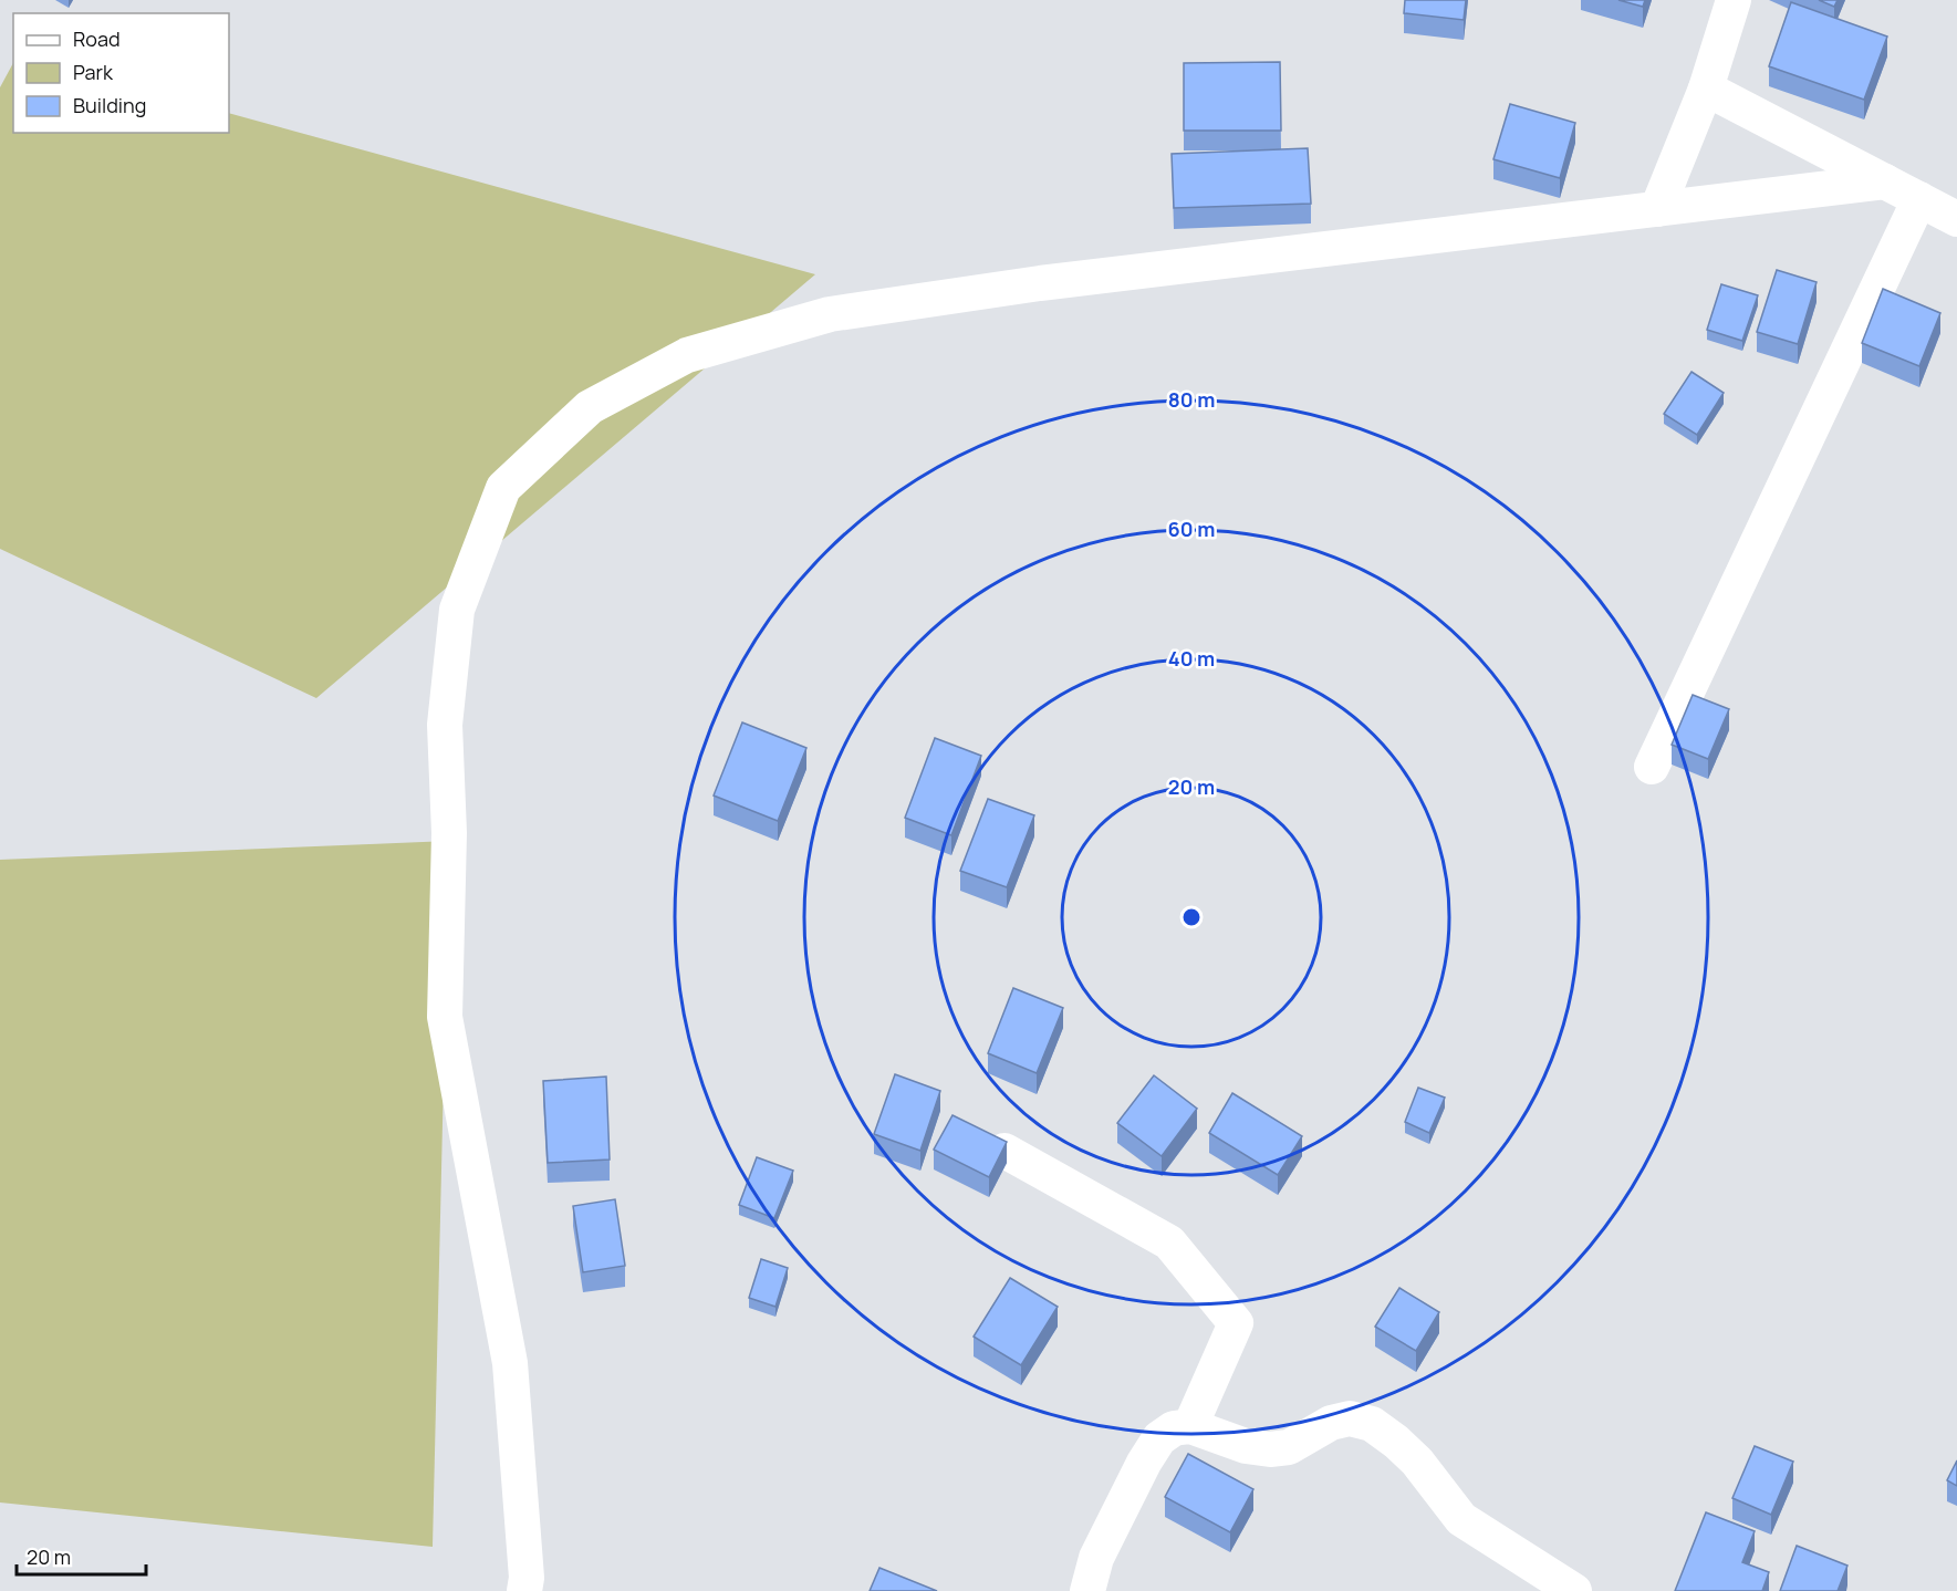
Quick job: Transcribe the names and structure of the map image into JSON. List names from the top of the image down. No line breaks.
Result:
{"legend":["Road","Park","Building"],"scale_bar":"20 m","rings":["80 m","60 m","40 m","20 m"]}
